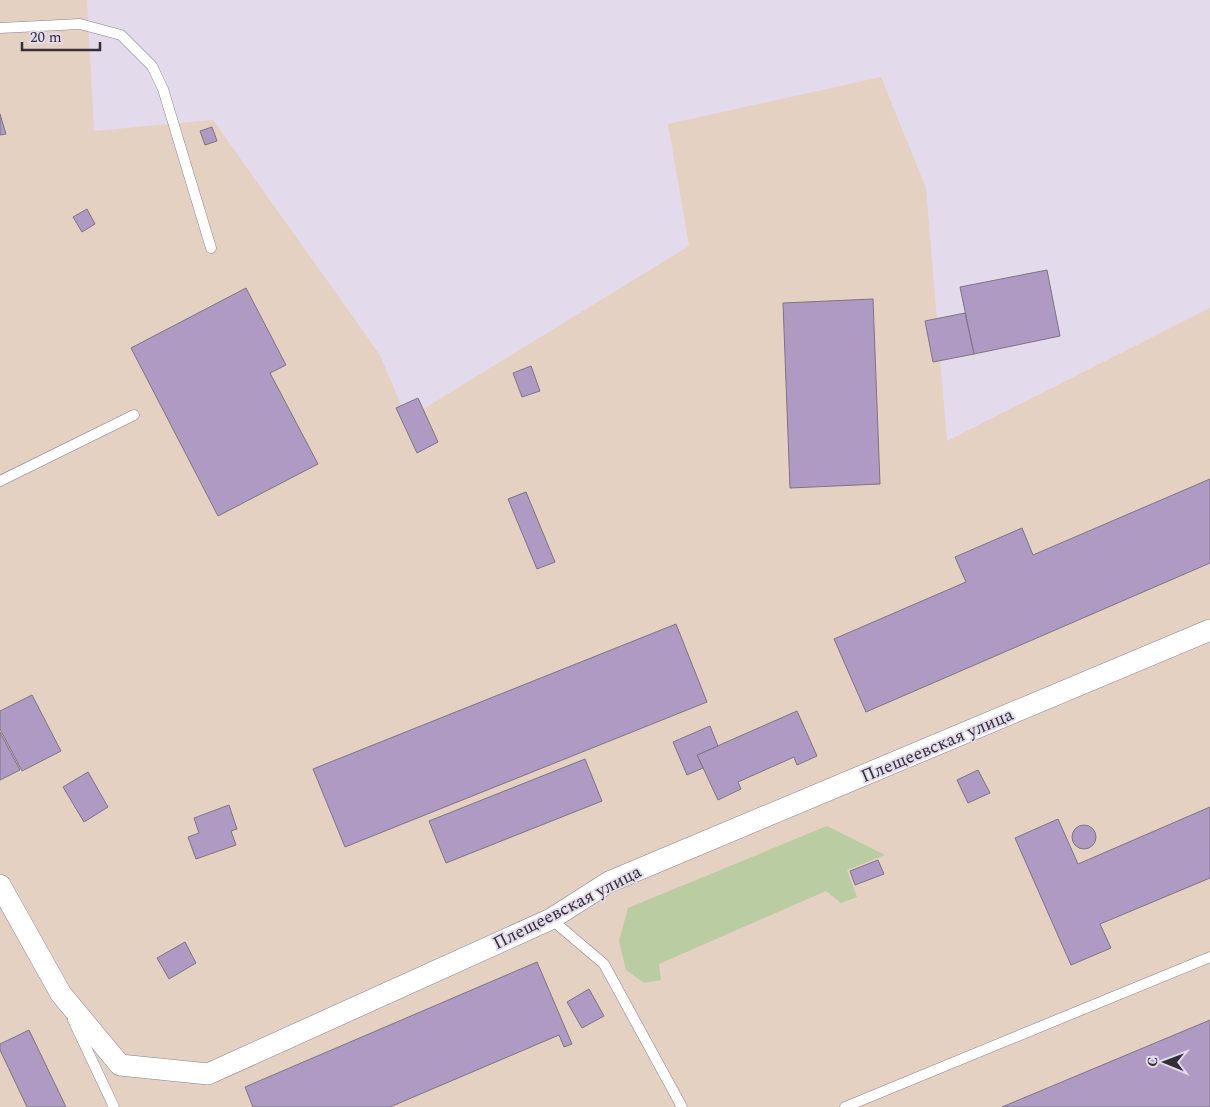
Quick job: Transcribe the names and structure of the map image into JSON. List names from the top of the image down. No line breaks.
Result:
{"streets":{"street":["Плещеевская улица"]},"scale_bar":"20 m","north":"left"}
